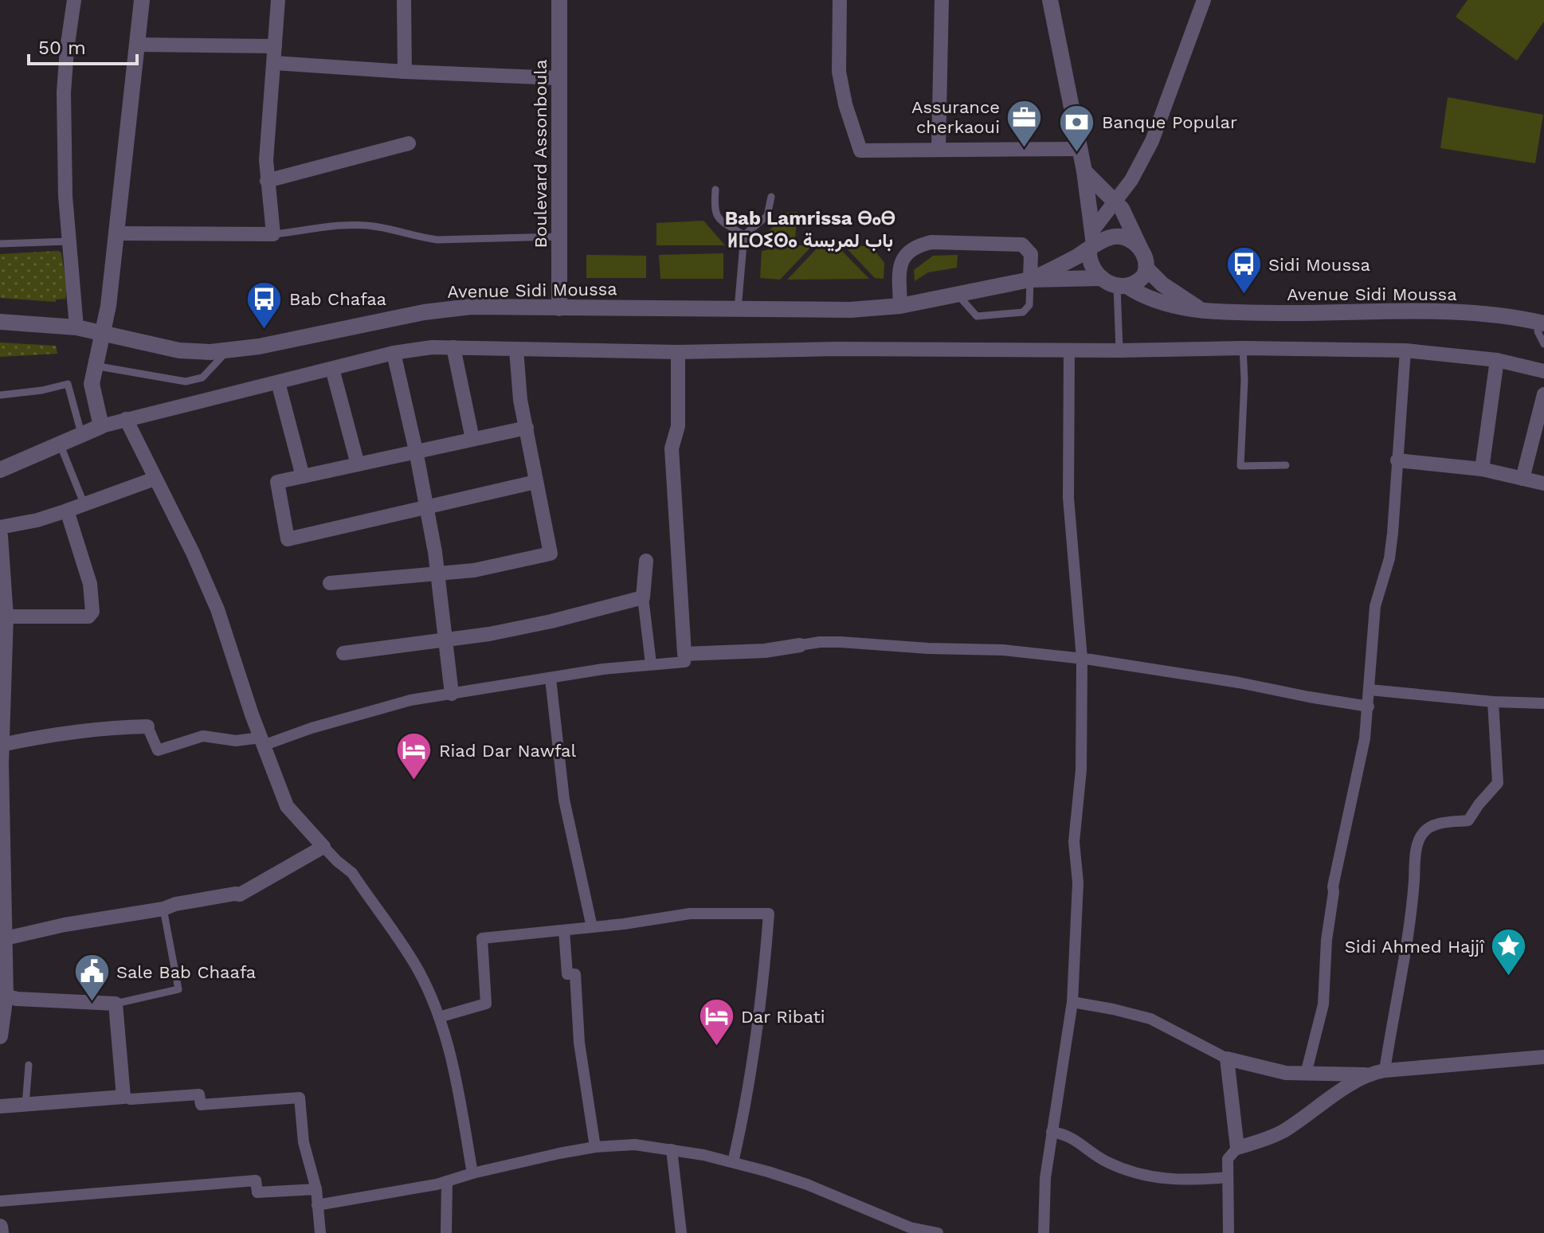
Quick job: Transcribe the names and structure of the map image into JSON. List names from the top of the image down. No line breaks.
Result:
{"streets":{"street":["Boulevard Assonboula","Avenue Sidi Moussa"]},"crossings":[["Boulevard Assonboula","Avenue Sidi Moussa"]],"districts":["Bab Lamrissa ⴱⴰⴱ ⵍⵎⵔⵉⵙⴰ باب لمريسة"],"places":{"office":["Assurance cherkaoui"],"bank":["Banque Popular"],"bus stop":["Sidi Moussa","Bab Chafaa"],"hotel":["Riad Dar Nawfal","Dar Ribati"],"place":["Sidi Ahmed Hajjî"],"public building":["Sale Bab Chaafa"]},"scale_bar":"50 m"}
